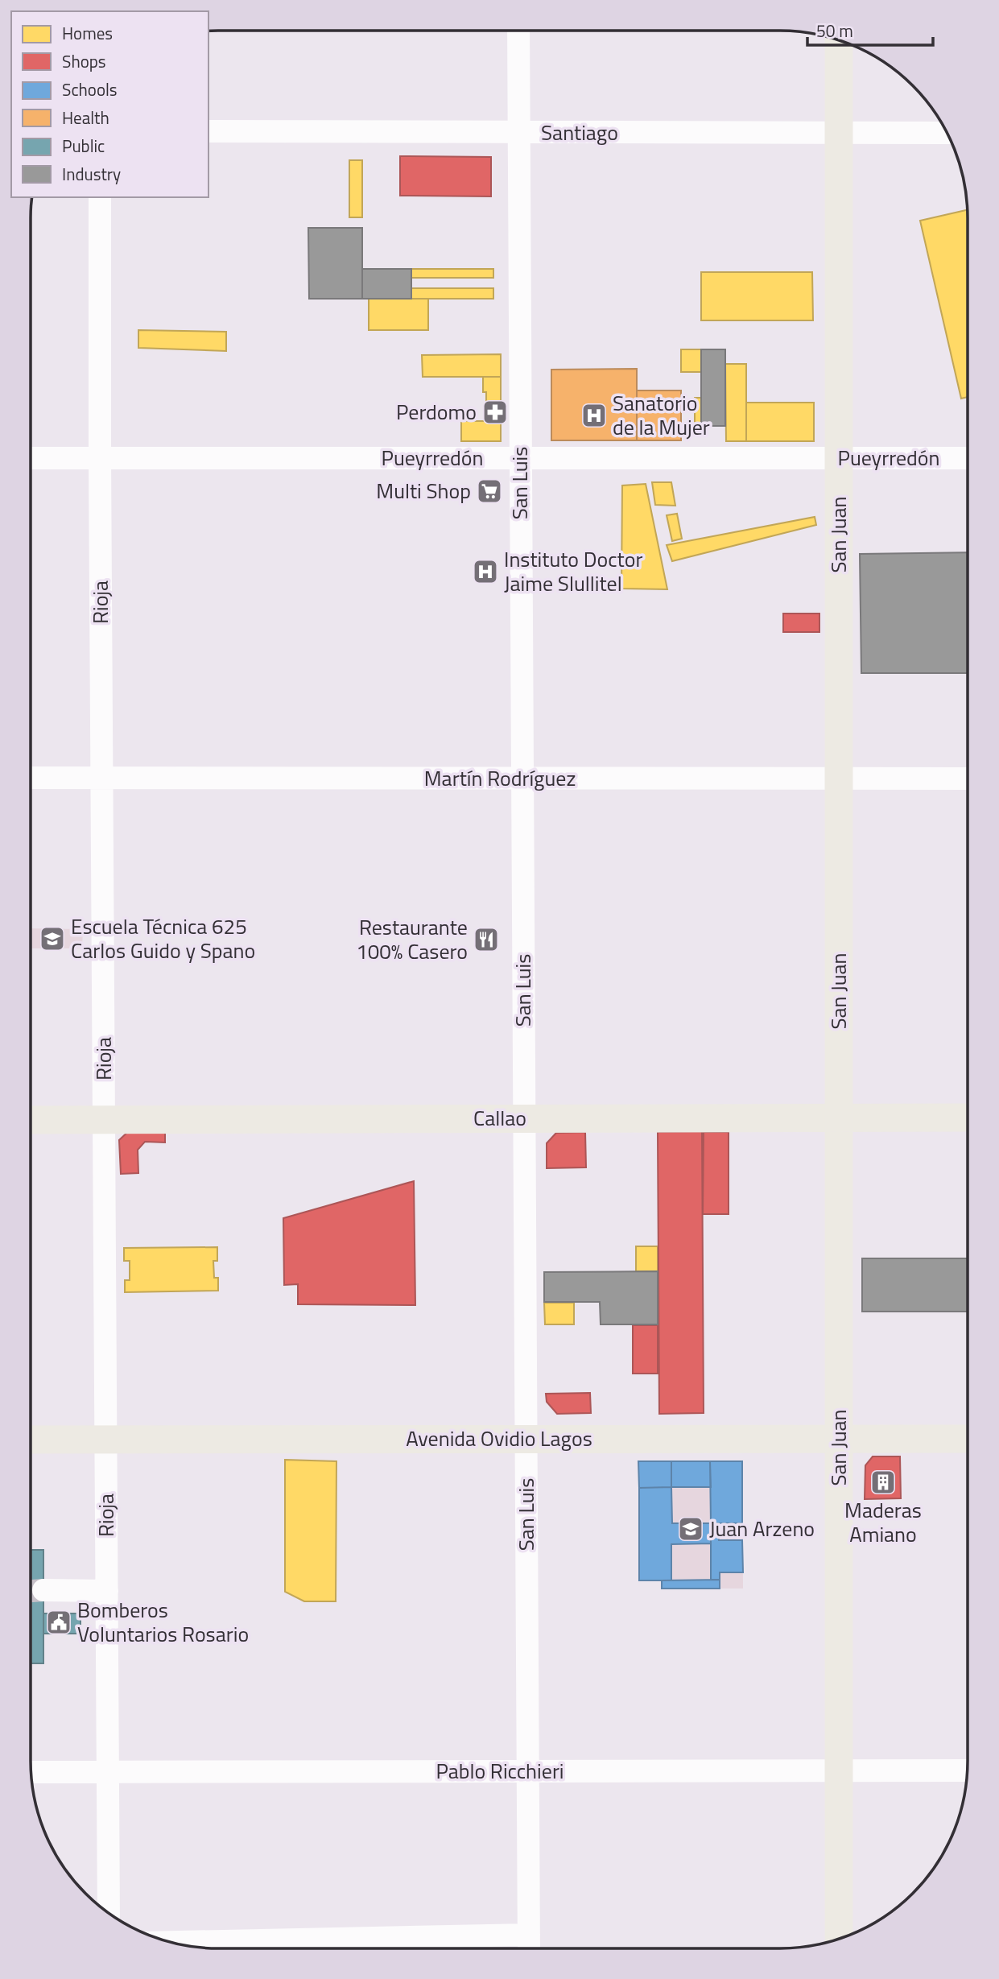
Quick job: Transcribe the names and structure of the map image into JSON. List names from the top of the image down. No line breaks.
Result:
{"streets":{"main road":["San Juan","Callao","Avenida Ovidio Lagos"],"street":["Santiago","Pueyrredón","San Luis","Rioja","Martín Rodríguez","Pablo Ricchieri"]},"crossings":[["Santiago","San Luis"],["Santiago","San Juan"],["Pueyrredón","San Luis"],["Pueyrredón","San Juan"],["Pueyrredón","Rioja"],["San Luis","Martín Rodríguez"],["San Luis","Callao"],["San Luis","Avenida Ovidio Lagos"],["San Luis","Pablo Ricchieri"],["San Juan","Martín Rodríguez"],["San Juan","Callao"],["San Juan","Avenida Ovidio Lagos"],["San Juan","Pablo Ricchieri"],["Rioja","Martín Rodríguez"],["Rioja","Callao"],["Rioja","Avenida Ovidio Lagos"],["Rioja","Pablo Ricchieri"]],"places":{"pharmacy":["Perdomo"],"hospital":["Sanatorio de la Mujer","Instituto Doctor Jaime Slullitel"],"supermarket":["Multi Shop"],"school or university":["Escuela Técnica 625 Carlos Guido y Spano","Juan Arzeno"],"restaurant":["Restaurante 100% Casero"],"building":["Maderas Amiano"],"public building":["Bomberos Voluntarios Rosario"]},"legend":["Homes","Shops","Schools","Health","Public","Industry"],"scale_bar":"50 m"}
